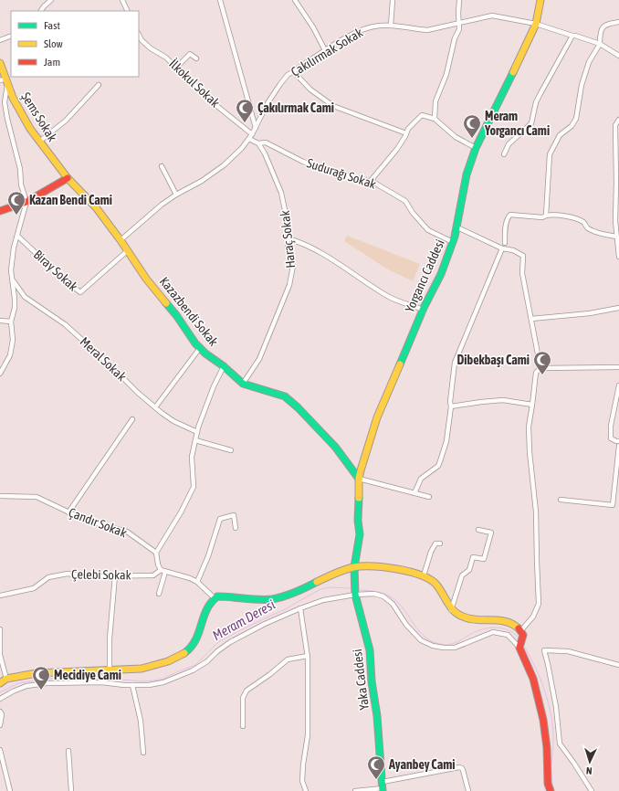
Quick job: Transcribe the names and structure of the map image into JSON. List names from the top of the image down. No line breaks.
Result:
{"streets":{"street":["Çakılırmak Sokak","İlkokul Sokak","Şems Sokak","Sudurağı Sokak","Haraç Sokak","Biray Sokak","Yorgancı Caddesi","Kazazbendi Sokak","Meral Sokak","Çandır Sokak","Çelebi Sokak","Yaka Caddesi"]},"crossings":[["Çakılırmak Sokak","İlkokul Sokak"],["Çakılırmak Sokak","Yorgancı Caddesi"],["Çakılırmak Sokak","Kazazbendi Sokak"],["Şems Sokak","Kazazbendi Sokak"],["Sudurağı Sokak","Haraç Sokak"],["Sudurağı Sokak","Yorgancı Caddesi"],["Haraç Sokak","Kazazbendi Sokak"],["Biray Sokak","Kazazbendi Sokak"],["Yorgancı Caddesi","Kazazbendi Sokak"],["Yorgancı Caddesi","Yaka Caddesi"]],"water":["Meram Deresi"],"places":{"mosque":["Çakılırmak Cami","Meram Yorgancı Cami","Kazan Bendi Cami","Dibekbaşı Cami","Mecidiye Cami","Ayanbey Cami"]},"legend":["Fast","Slow","Jam"],"north":"bottom"}
